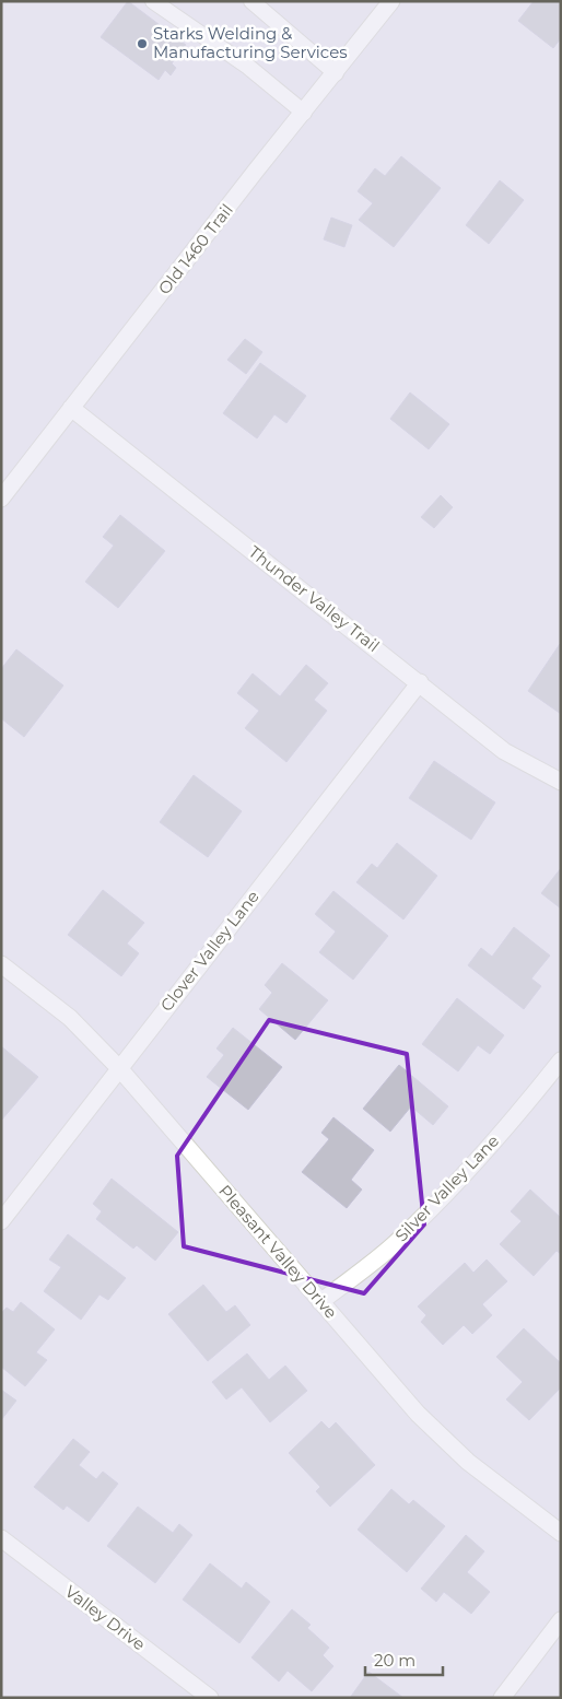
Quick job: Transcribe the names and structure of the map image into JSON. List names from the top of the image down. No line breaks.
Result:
{"streets":{"street":["Old 1460 Trail","Thunder Valley Trail","Clover Valley Lane","Silver Valley Lane","Pleasant Valley Drive","Valley Drive"]},"crossings":[["Old 1460 Trail","Thunder Valley Trail"],["Thunder Valley Trail","Clover Valley Lane"],["Clover Valley Lane","Pleasant Valley Drive"],["Silver Valley Lane","Pleasant Valley Drive"]],"places":["Starks Welding & Manufacturing Services"],"scale_bar":"20 m"}
